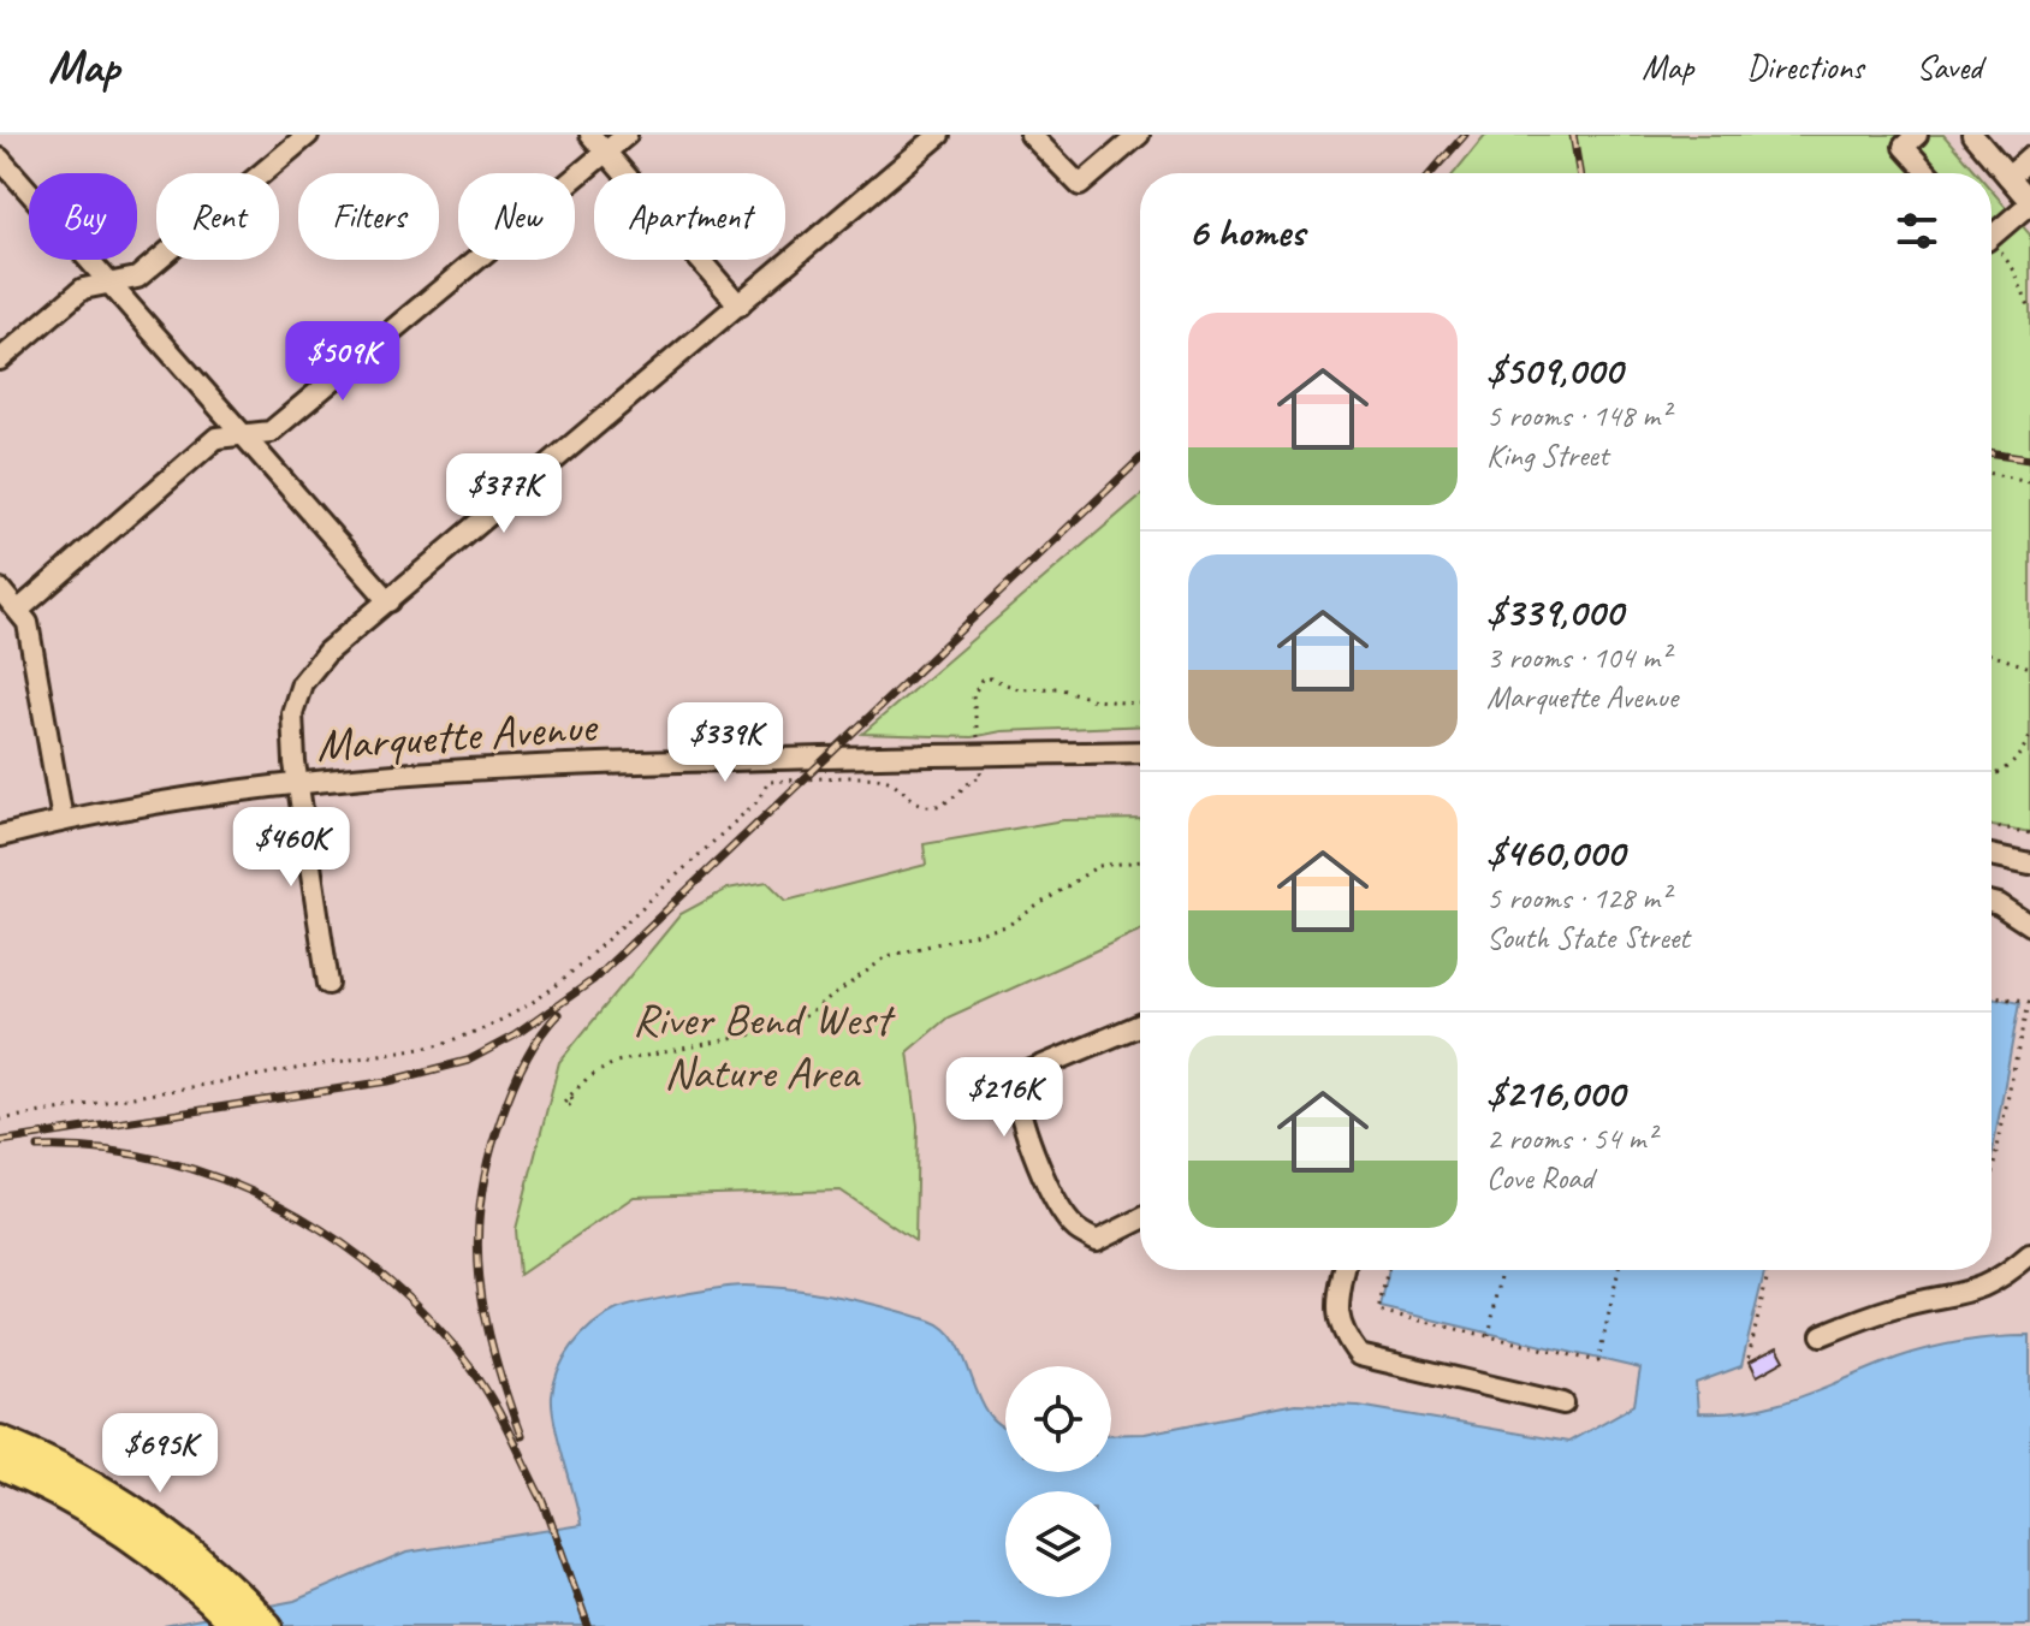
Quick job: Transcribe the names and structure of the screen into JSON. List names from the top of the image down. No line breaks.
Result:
{"streets":{"street":["Marquette Avenue"]},"parks":["River Bend West Nature Area"],"page":{"header":"Map","nav":["Map","Directions","Saved"],"chip":["Buy","Rent","Filters","New","Apartment"],"heading":"6 homes","list":[{"name":"$509,000","note":"5 rooms · 148 m² · King Street"},{"name":"$339,000","note":"3 rooms · 104 m² · Marquette Avenue"},{"name":"$460,000","note":"5 rooms · 128 m² · South State Street"},{"name":"$216,000","note":"2 rooms · 54 m² · Cove Road"}],"price":["$509K","$377K","$339K","$460K","$216K","$695K"]}}
